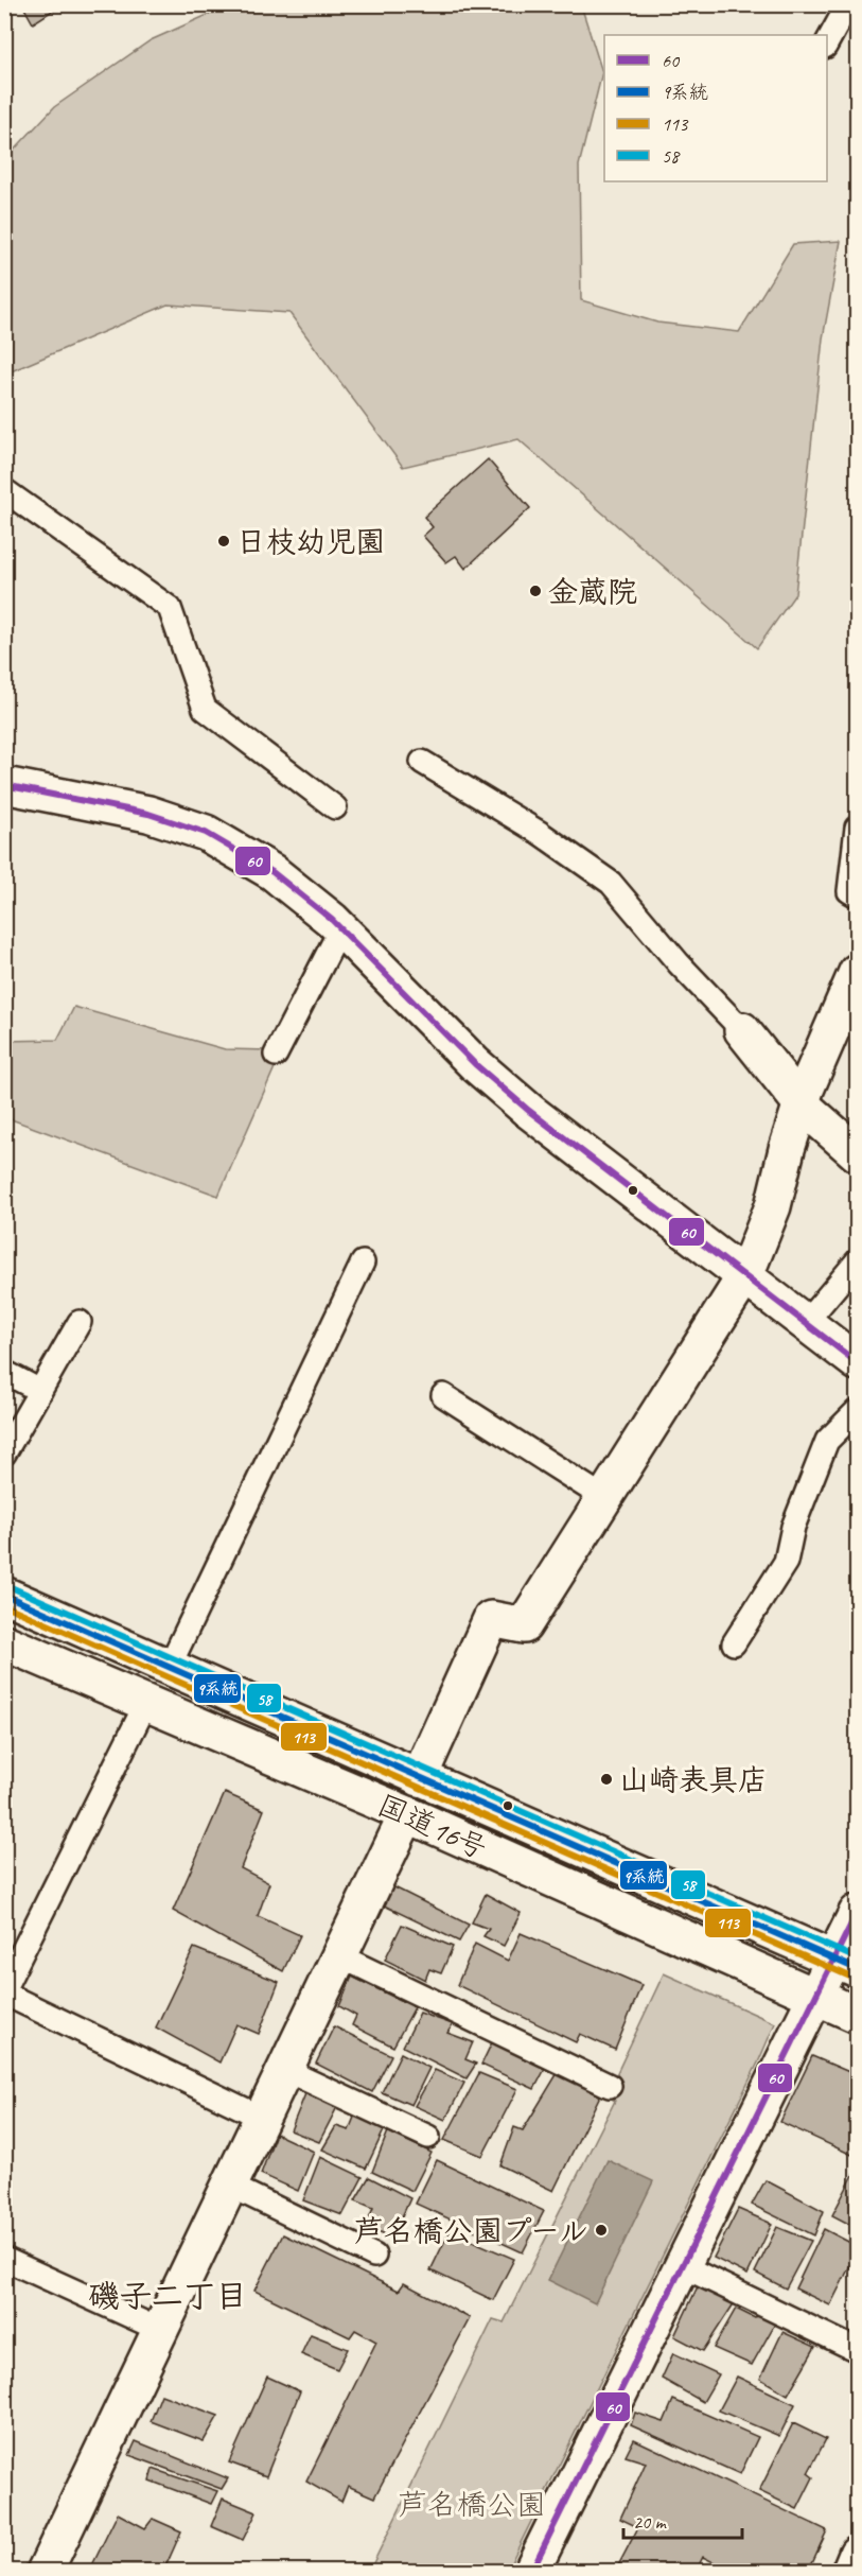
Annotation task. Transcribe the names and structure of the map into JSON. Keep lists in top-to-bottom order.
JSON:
{
  "streets": {
    "main road": ["国道16号"]
  },
  "districts": ["磯子二丁目"],
  "parks": ["芦名橋公園"],
  "places": [
    "日枝幼児園",
    "金蔵院",
    "山崎表具店",
    "芦名橋公園プール"
  ],
  "lines": [
    "transit line 60",
    "transit line 58",
    "transit line 9系統",
    "transit line 113"
  ],
  "legend": [
    "60",
    "9系統",
    "113",
    "58"
  ],
  "scale_bar": "20 m"
}
